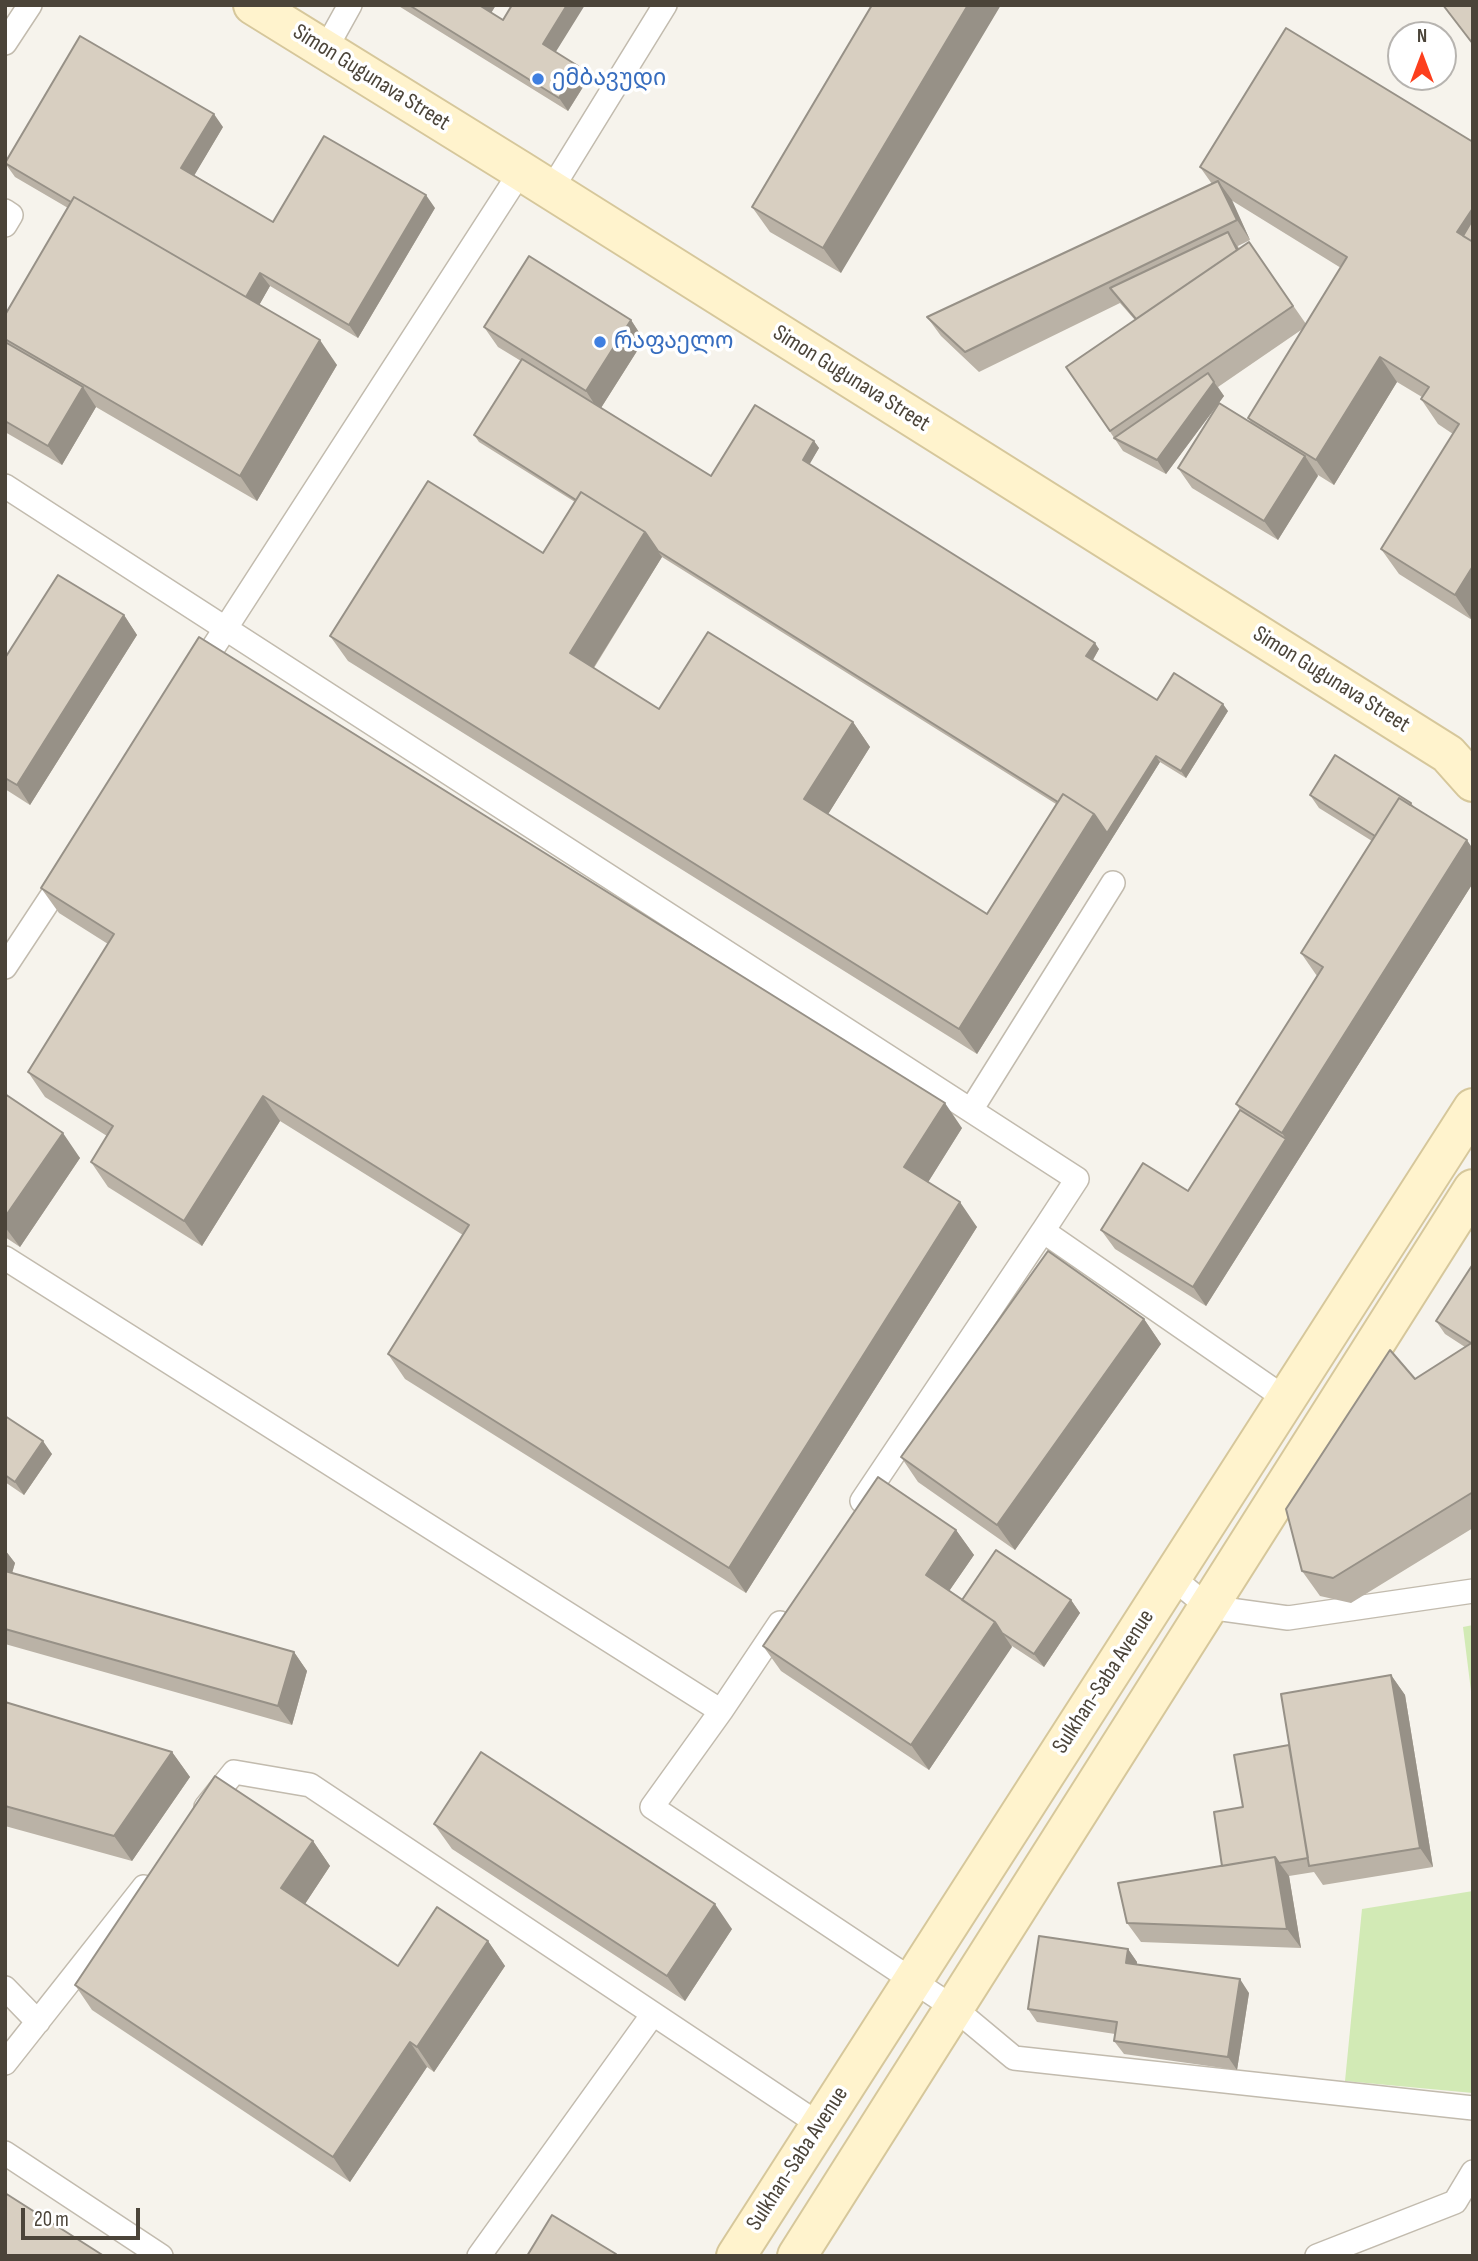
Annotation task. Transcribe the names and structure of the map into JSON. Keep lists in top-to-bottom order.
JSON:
{
  "streets": {
    "main road": ["Simon Gugunava Street", "Sulkhan-Saba Avenue"]
  },
  "places": ["ემბავუდი", "რაფაელო"],
  "scale_bar": "20 m",
  "north": "top"
}
